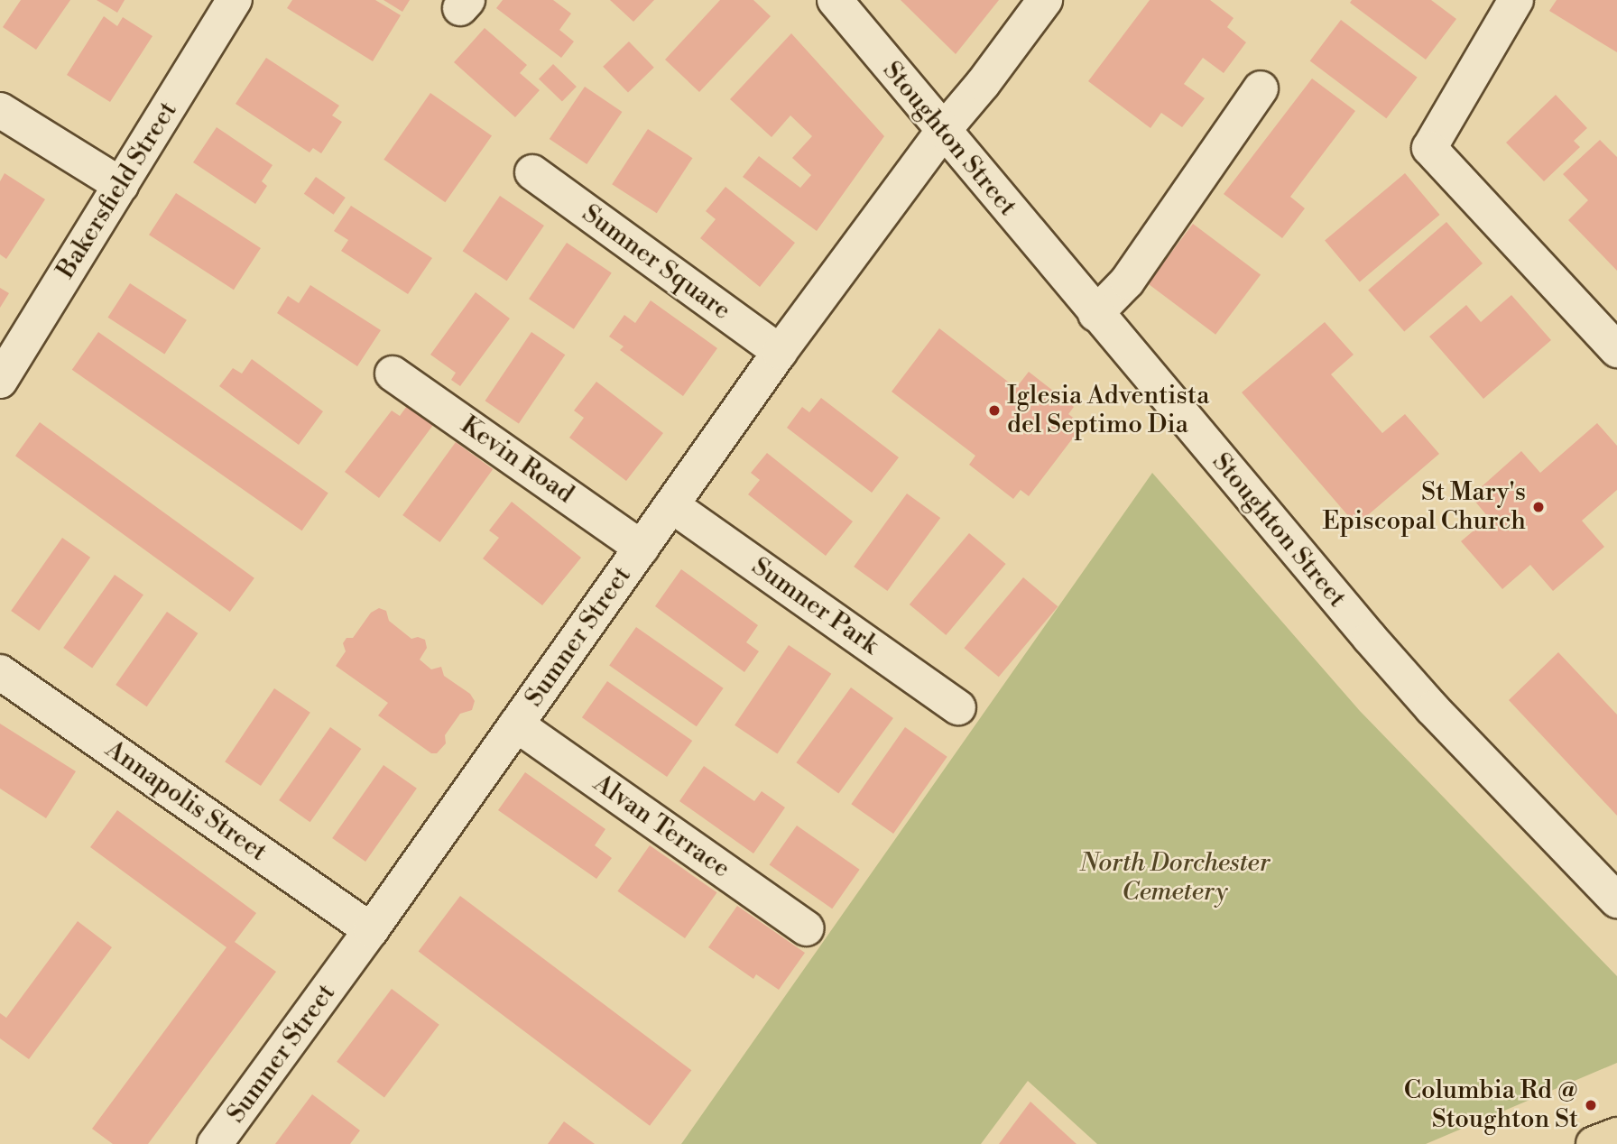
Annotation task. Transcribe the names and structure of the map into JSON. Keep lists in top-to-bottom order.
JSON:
{
  "streets": {
    "street": [
      "Stoughton Street",
      "Bakersfield Street",
      "Sumner Square",
      "Kevin Road",
      "Sumner Park",
      "Sumner Street",
      "Annapolis Street",
      "Alvan Terrace"
    ]
  },
  "crossings": [
    ["Stoughton Street", "Sumner Street"],
    ["Sumner Square", "Sumner Street"],
    ["Kevin Road", "Sumner Street"],
    ["Sumner Park", "Sumner Street"],
    ["Sumner Street", "Annapolis Street"],
    ["Sumner Street", "Alvan Terrace"]
  ],
  "parks": ["North Dorchester Cemetery"],
  "places": ["Iglesia Adventista del Septimo Dia", "St Mary's Episcopal Church", "Columbia Rd @ Stoughton St"]
}
